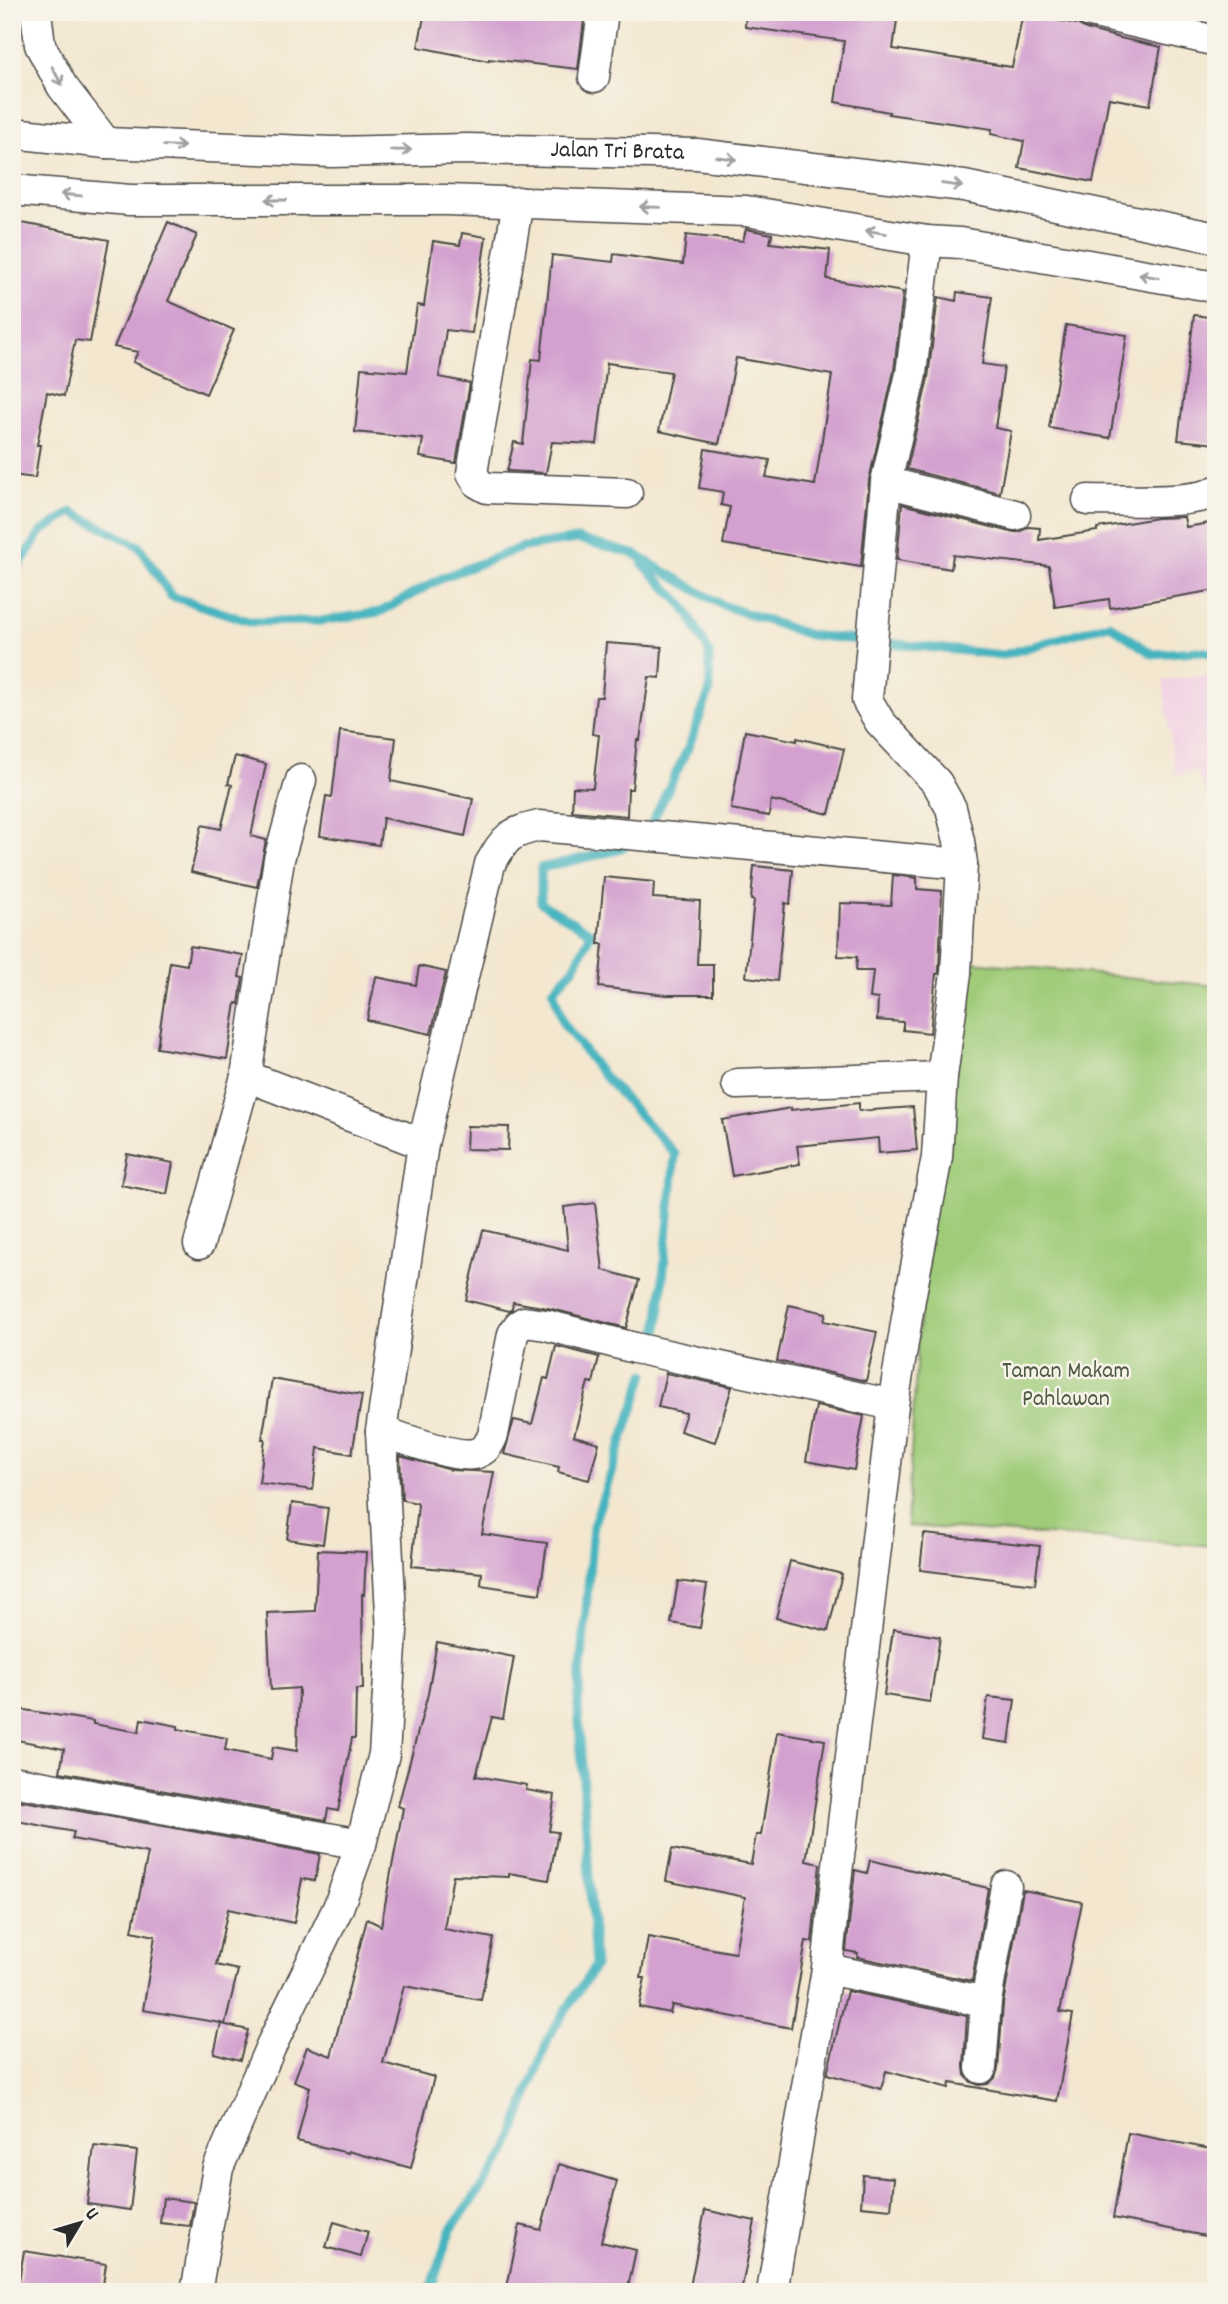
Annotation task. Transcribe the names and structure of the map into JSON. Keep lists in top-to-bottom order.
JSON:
{
  "streets": {
    "street": ["Jalan Tri Brata"]
  },
  "parks": ["Taman Makam Pahlawan"],
  "north": "top right"
}
